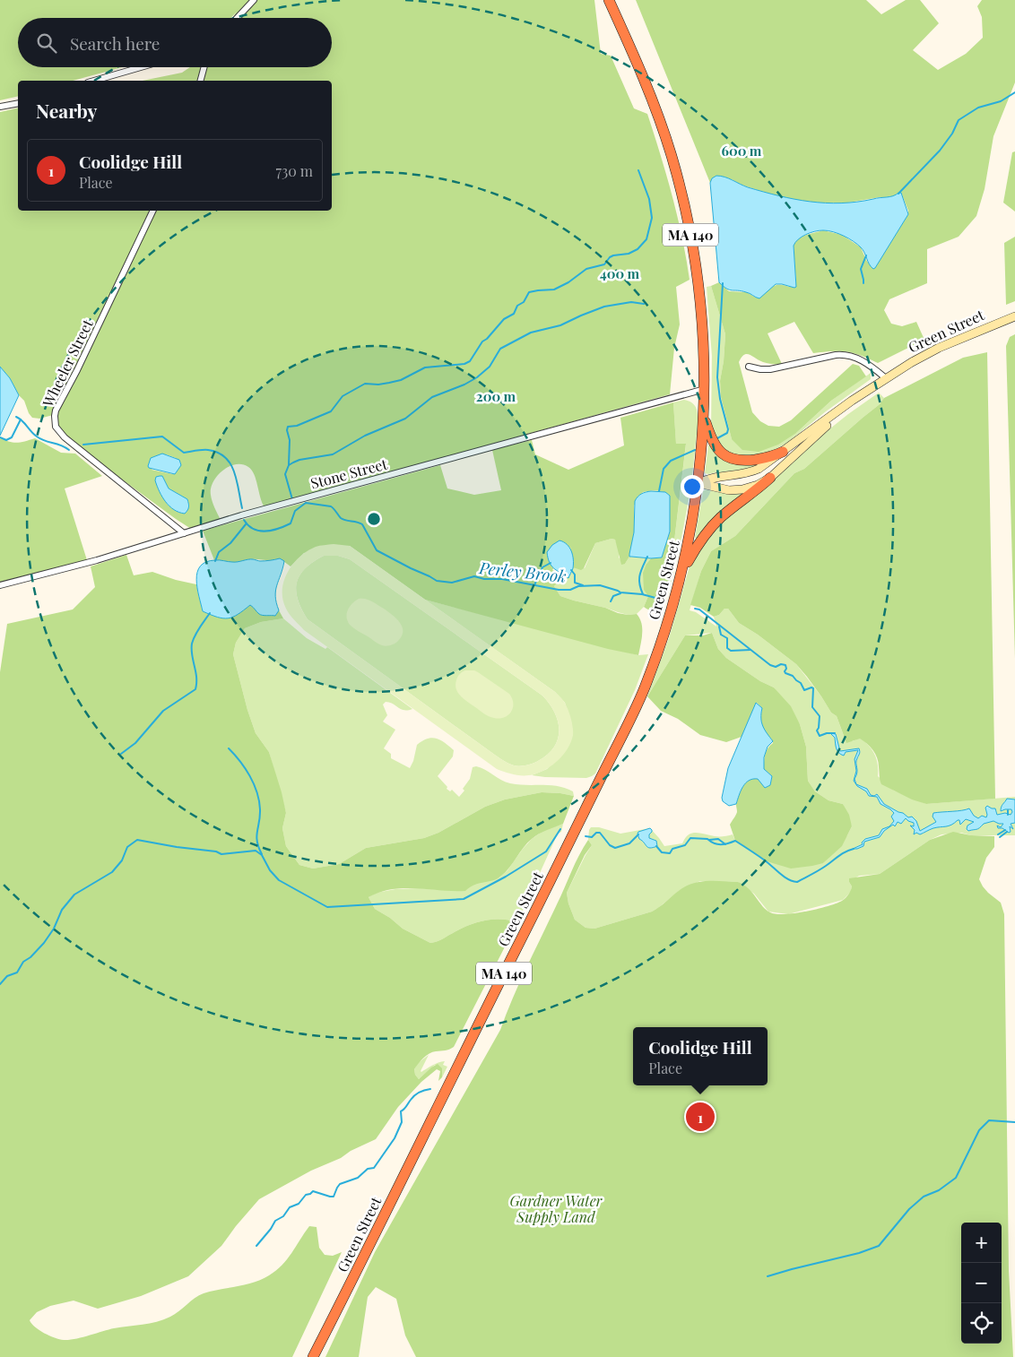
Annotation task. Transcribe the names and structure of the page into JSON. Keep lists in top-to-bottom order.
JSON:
{
  "streets": {
    "highway": ["MA 140", "Green Street"],
    "street": ["Wheeler Street", "Stone Street"]
  },
  "crossings": [
    ["MA 140", "Green Street"],
    ["MA 140", "Stone Street"],
    ["Wheeler Street", "Stone Street"]
  ],
  "water": ["Perley Brook"],
  "parks": ["Gardner Water Supply Land"],
  "page": {
    "search": "Search here",
    "heading": "Nearby",
    "list": [
      {
        "mark": "1",
        "name": "Coolidge Hill",
        "note": "Place",
        "value": "730 m"
      }
    ],
    "popup": ["Coolidge Hill", "Place"],
    "pins": "1",
    "map_buttons": ["+", "−"]
  },
  "rings": ["600 m", "400 m", "200 m"]
}
